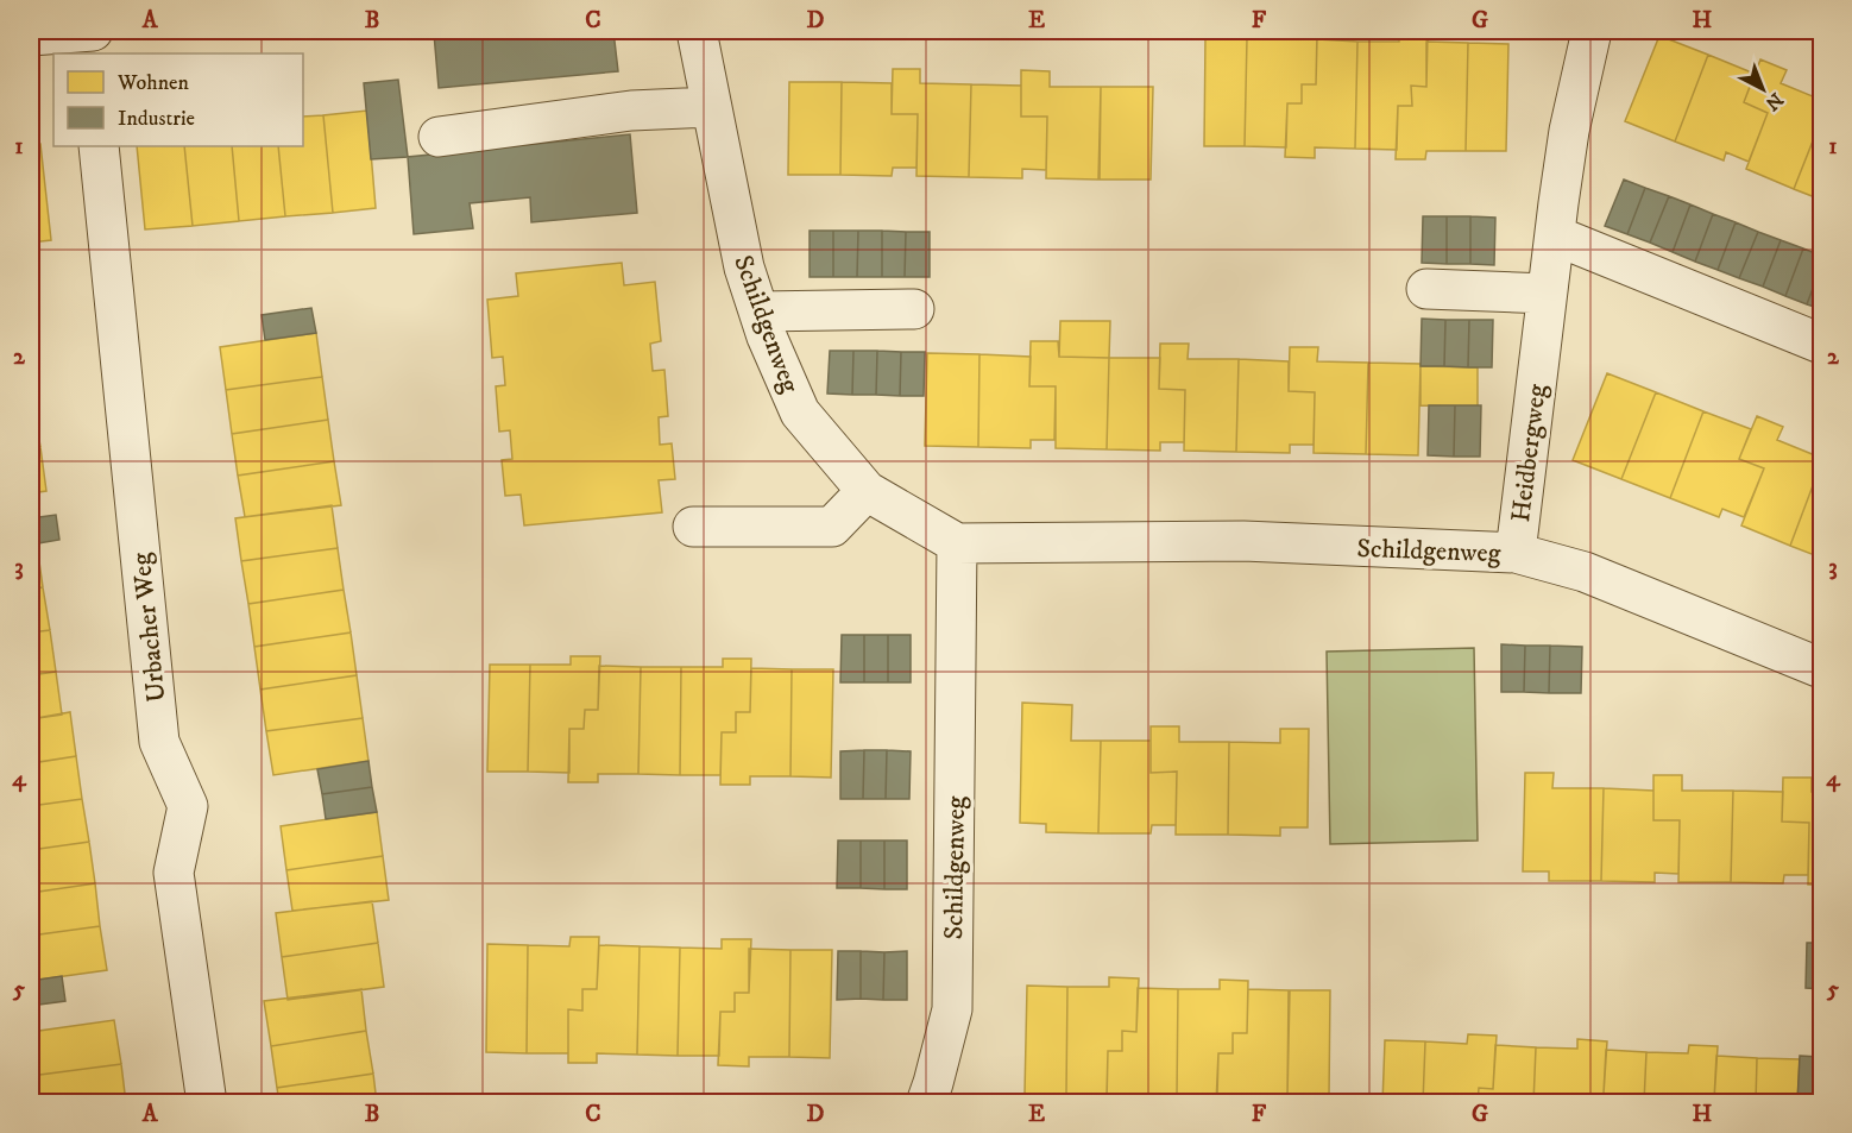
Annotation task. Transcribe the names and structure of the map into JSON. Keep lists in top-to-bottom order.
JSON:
{
  "streets": {
    "street": ["Schildgenweg", "Heidbergweg", "Urbacher Weg"]
  },
  "crossings": [
    ["Schildgenweg", "Heidbergweg"]
  ],
  "legend": ["Wohnen", "Industrie"],
  "north": "bottom right",
  "grid": {
    "columns": [
      "A",
      "B",
      "C",
      "D",
      "E",
      "F",
      "G",
      "H"
    ],
    "rows": [
      "1",
      "2",
      "3",
      "4",
      "5"
    ]
  }
}
